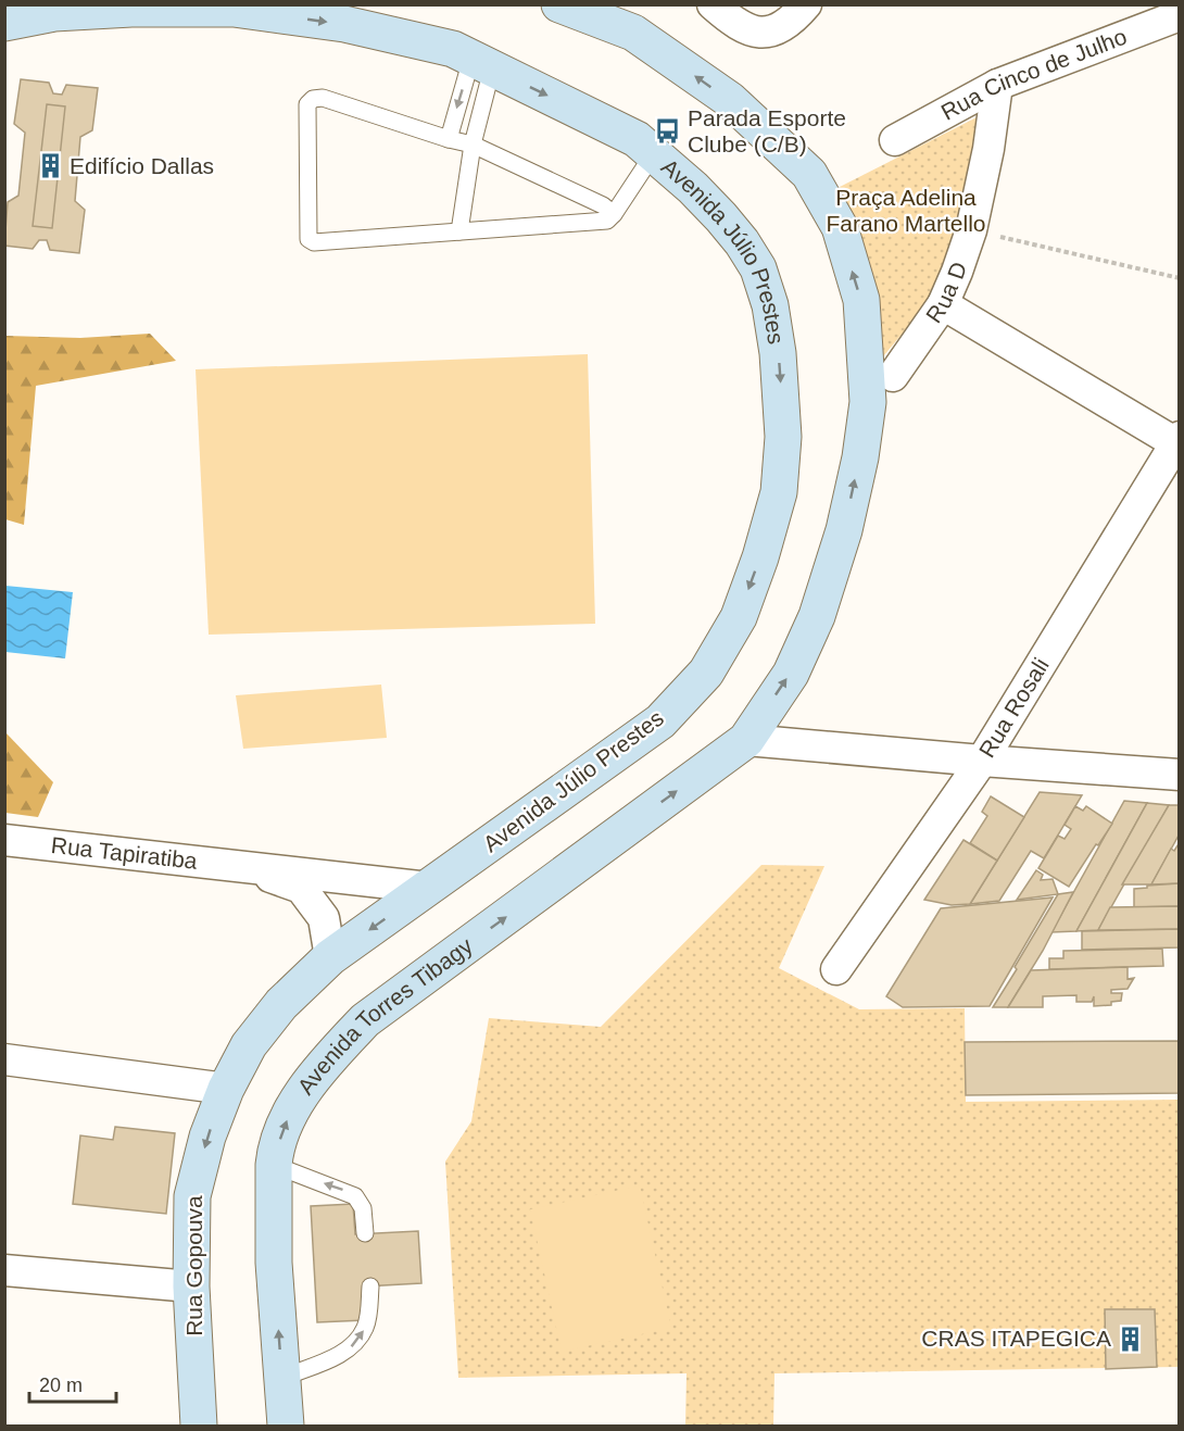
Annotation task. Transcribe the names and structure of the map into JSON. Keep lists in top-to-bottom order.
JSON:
{
  "streets": {
    "main road": ["Avenida Júlio Prestes", "Avenida Torres Tibagy", "Rua Gopouva"],
    "street": [
      "Rua Cinco de Julho",
      "Rua D",
      "Rua Rosali",
      "Rua Tapiratiba"
    ]
  },
  "crossings": [
    ["Rua Cinco de Julho", "Rua D"],
    ["Avenida Júlio Prestes", "Rua Tapiratiba"],
    ["Avenida Júlio Prestes", "Rua Gopouva"],
    ["Rua Tapiratiba", "Rua Gopouva"]
  ],
  "one_way": ["Avenida Torres Tibagy", "Rua Gopouva"],
  "parks": ["Praça Adelina Farano Martello"],
  "places": {
    "bus stop": ["Parada Esporte Clube (C/B)"],
    "building": ["Edifício Dallas", "CRAS ITAPEGICA"]
  },
  "scale_bar": "20 m"
}
